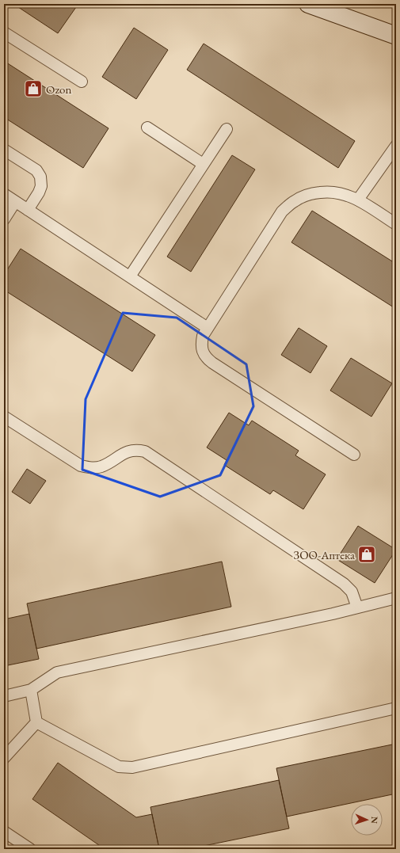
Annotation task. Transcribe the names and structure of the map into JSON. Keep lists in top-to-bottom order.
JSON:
{
  "places": {
    "shop": ["Ozon", "ЗОО-Аптека"]
  },
  "north": "right"
}
